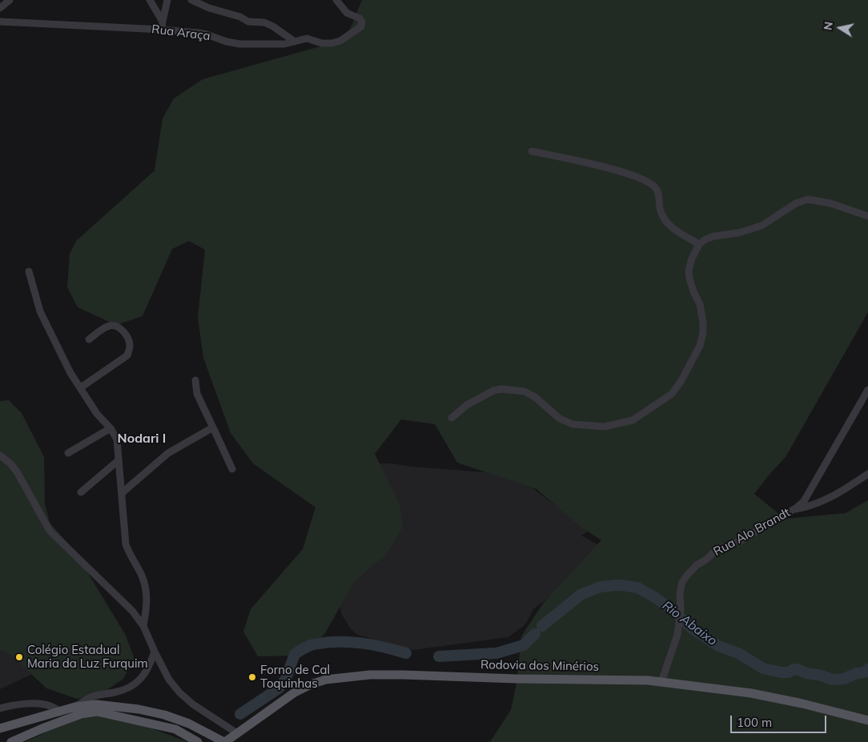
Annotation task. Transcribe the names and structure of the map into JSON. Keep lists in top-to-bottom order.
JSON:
{
  "streets": {
    "main road": ["Rodovia dos Minérios"],
    "street": ["Rua Araça", "Rua Alo Brandt"]
  },
  "crossings": [
    ["Rua Alo Brandt", "Rodovia dos Minérios"]
  ],
  "districts": ["Nodari I"],
  "water": ["Rio Abaixo"],
  "places": ["Colégio Estadual Maria da Luz Furquim", "Forno de Cal Toquinhas"],
  "scale_bar": "100 m",
  "north": "left"
}
